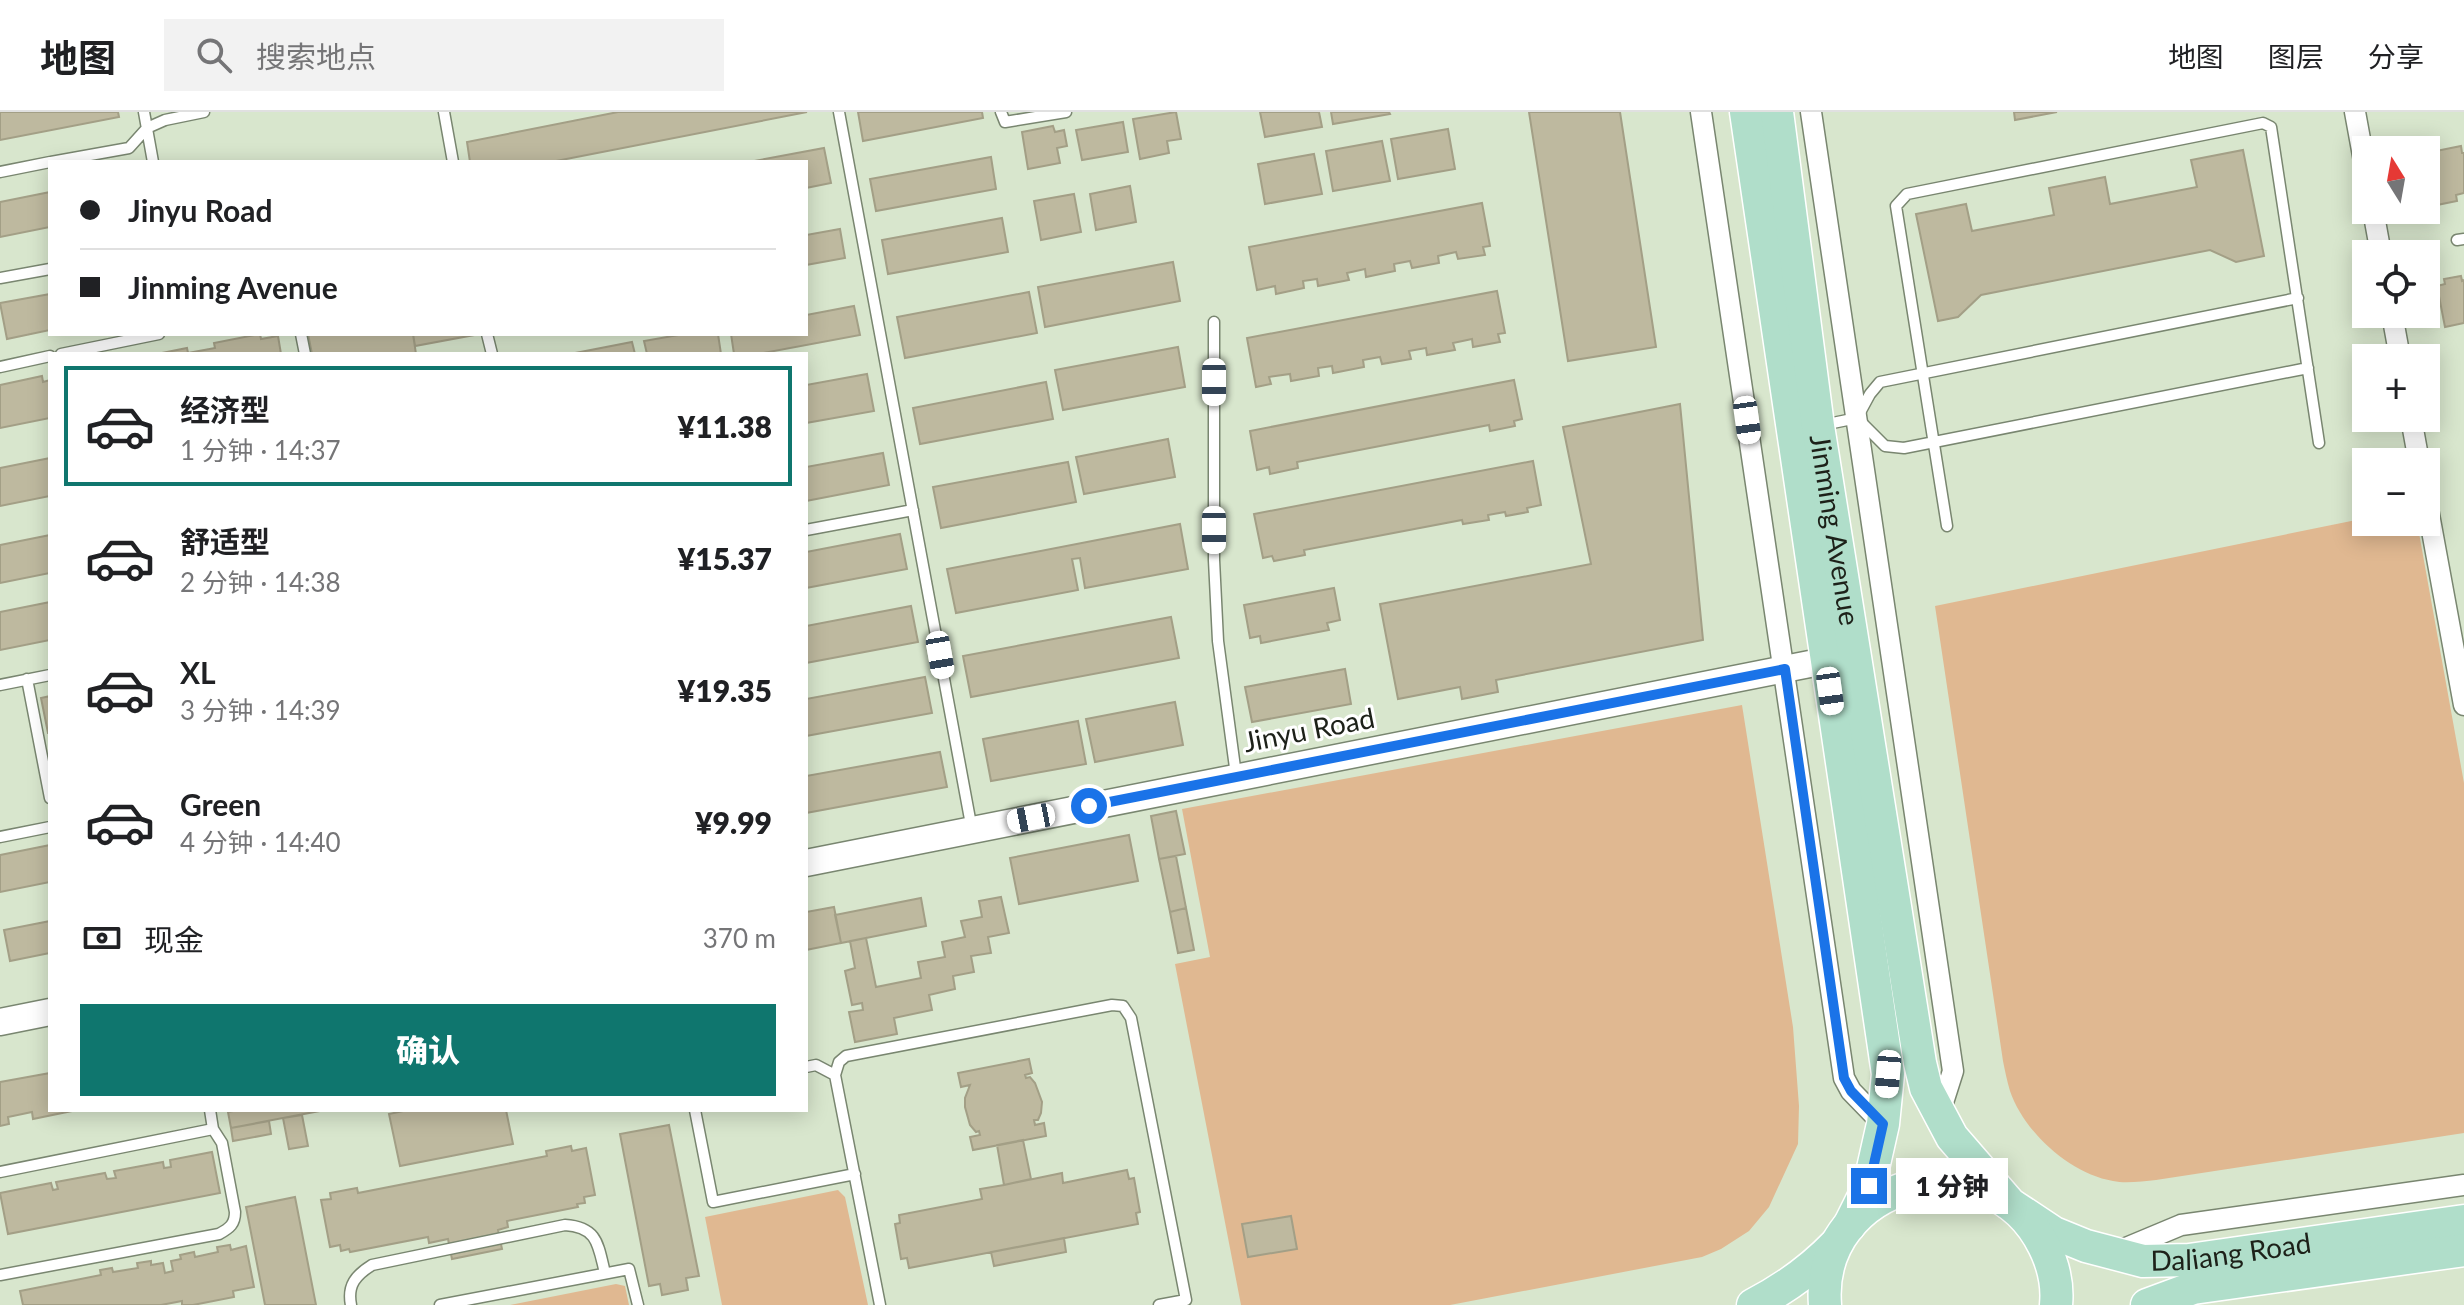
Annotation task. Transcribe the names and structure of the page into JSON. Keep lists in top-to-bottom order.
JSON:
{
  "streets": {
    "main road": ["Jinming Avenue", "Daliang Road"],
    "street": ["Jinyu Road"]
  },
  "crossings": [
    ["Jinming Avenue", "Jinyu Road"],
    ["Jinming Avenue", "Daliang Road"]
  ],
  "north": "top",
  "page": {
    "header": "地图",
    "search": "搜索地点",
    "nav": ["地图", "图层", "分享"],
    "map_buttons": ["+", "−"],
    "banner": ["Jinyu Road", "Jinming Avenue"],
    "list": [
      {
        "name": "经济型",
        "note": "1 分钟 · 14:37",
        "value": "¥11.38"
      },
      {
        "name": "舒适型",
        "note": "2 分钟 · 14:38",
        "value": "¥15.37"
      },
      {
        "name": "XL",
        "note": "3 分钟 · 14:39",
        "value": "¥19.35"
      },
      {
        "name": "Green",
        "note": "4 分钟 · 14:40",
        "value": "¥9.99"
      }
    ],
    "pay": ["现金", "370 m"],
    "buttons": "确认",
    "bubble": "1 分钟"
  }
}
